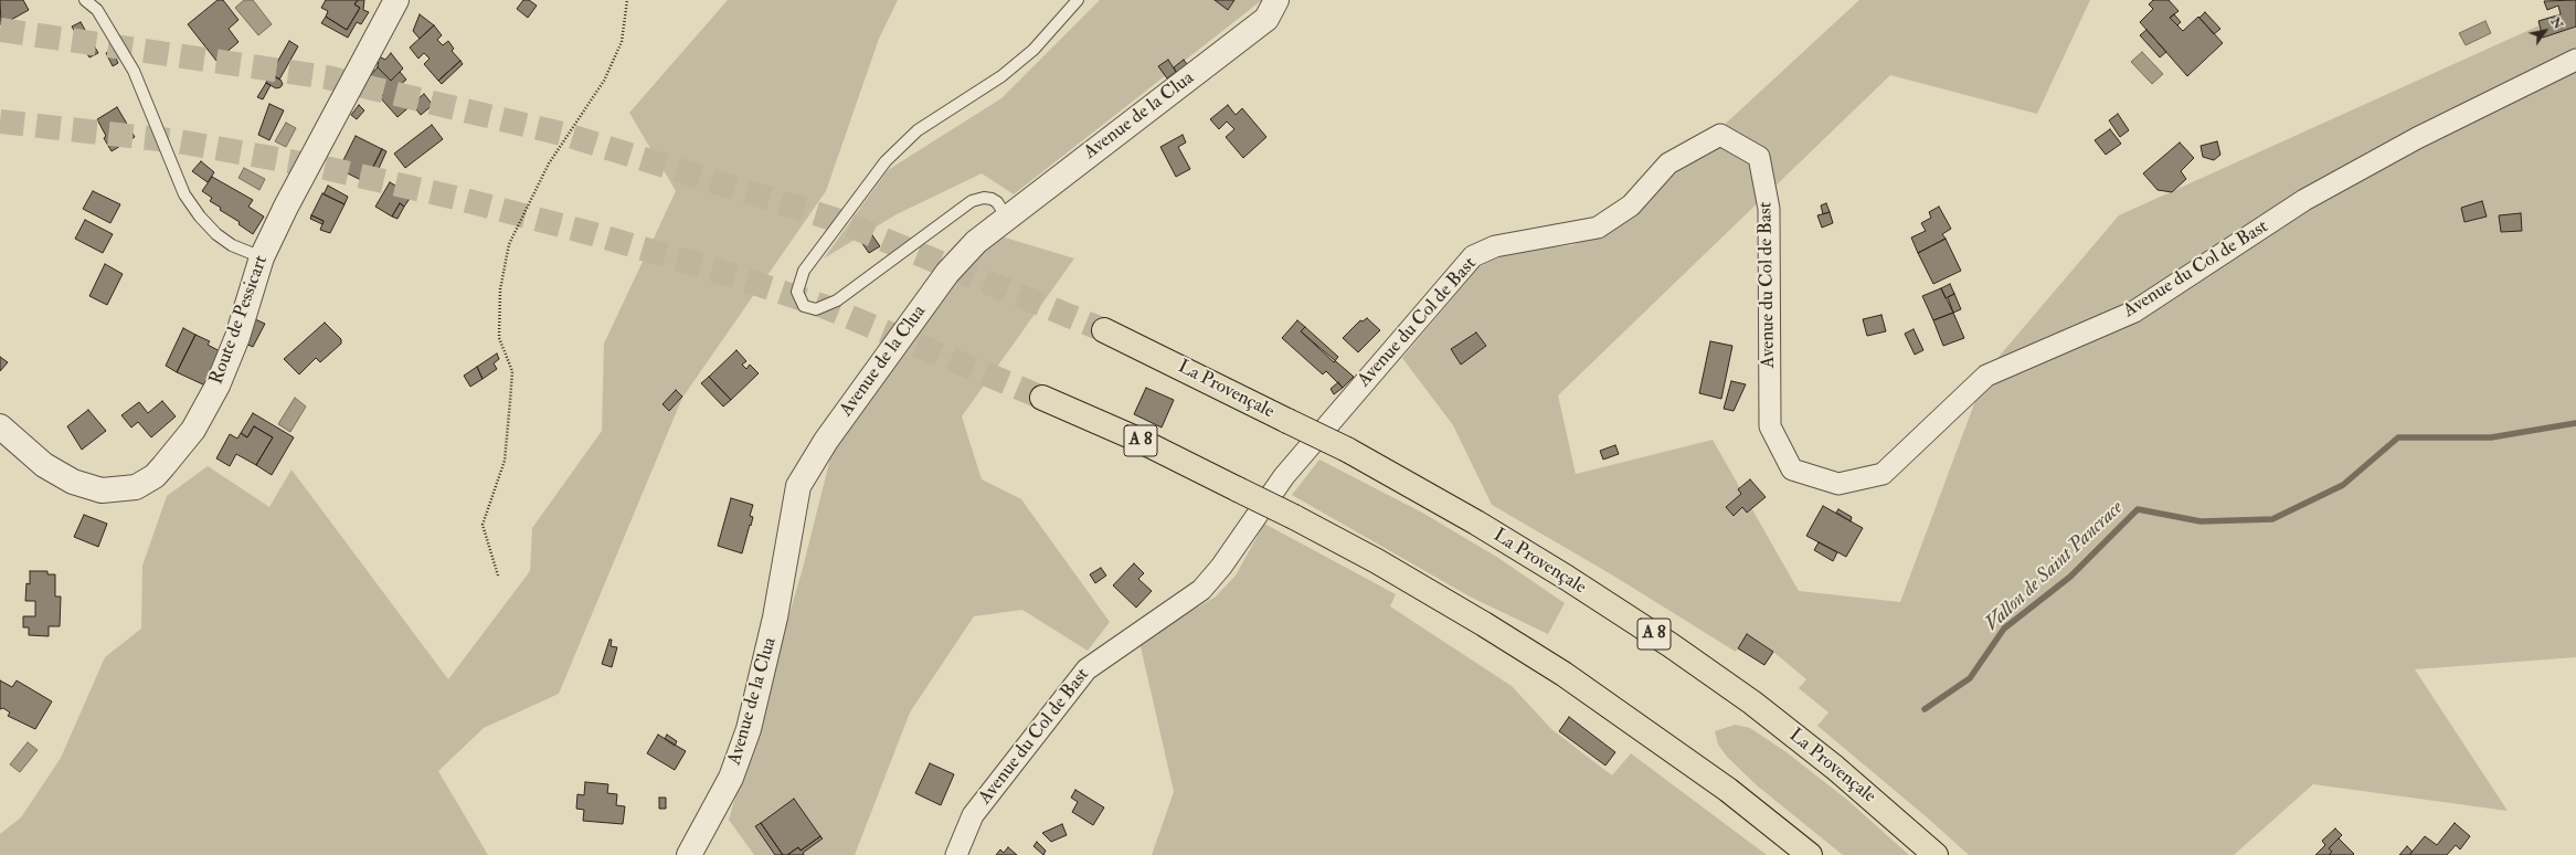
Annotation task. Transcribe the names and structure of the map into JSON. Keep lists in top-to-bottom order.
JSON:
{
  "streets": {
    "highway": ["La Provençale", "A 8"],
    "street": ["Avenue de la Clua", "Avenue du Col de Bast", "Route de Pessicart"]
  },
  "water": ["Vallon de Saint Pancrace"],
  "north": "top right"
}
